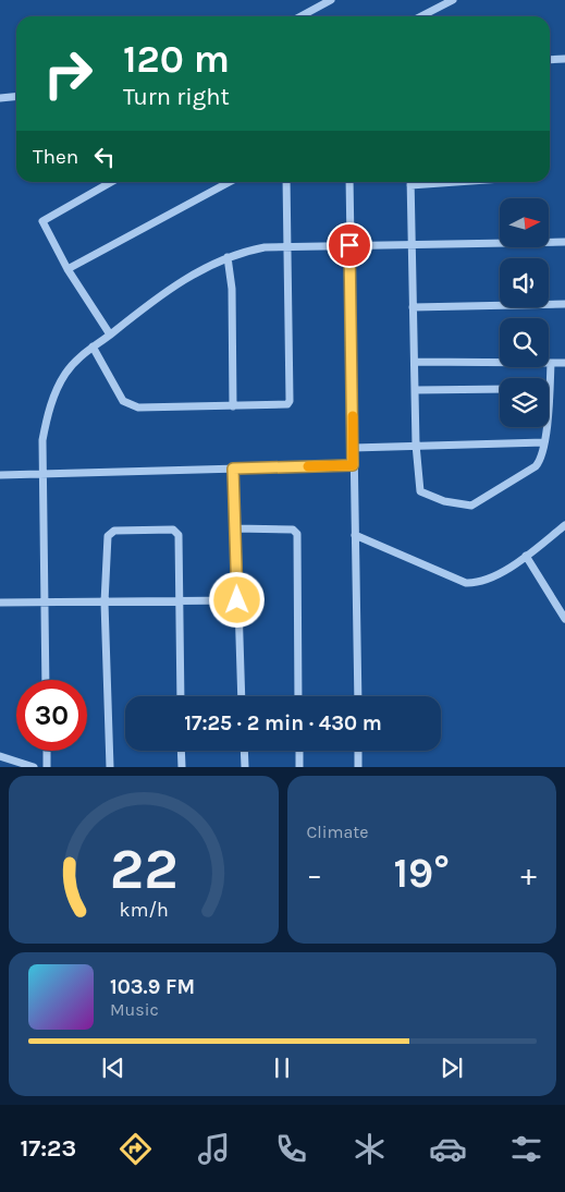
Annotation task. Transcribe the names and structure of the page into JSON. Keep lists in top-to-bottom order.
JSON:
{
  "north": "right",
  "page": {
    "turn": ["120 m", "Turn right"],
    "then": "Then",
    "limit": "30",
    "trip": "17:25 · 2 min · 430 m",
    "tile": "Climate",
    "heat": ["−", "19°", "+"],
    "song": ["103.9 FM", "Music"],
    "tabs": "17:23",
    "gauge": ["22", "km/h"]
  }
}
